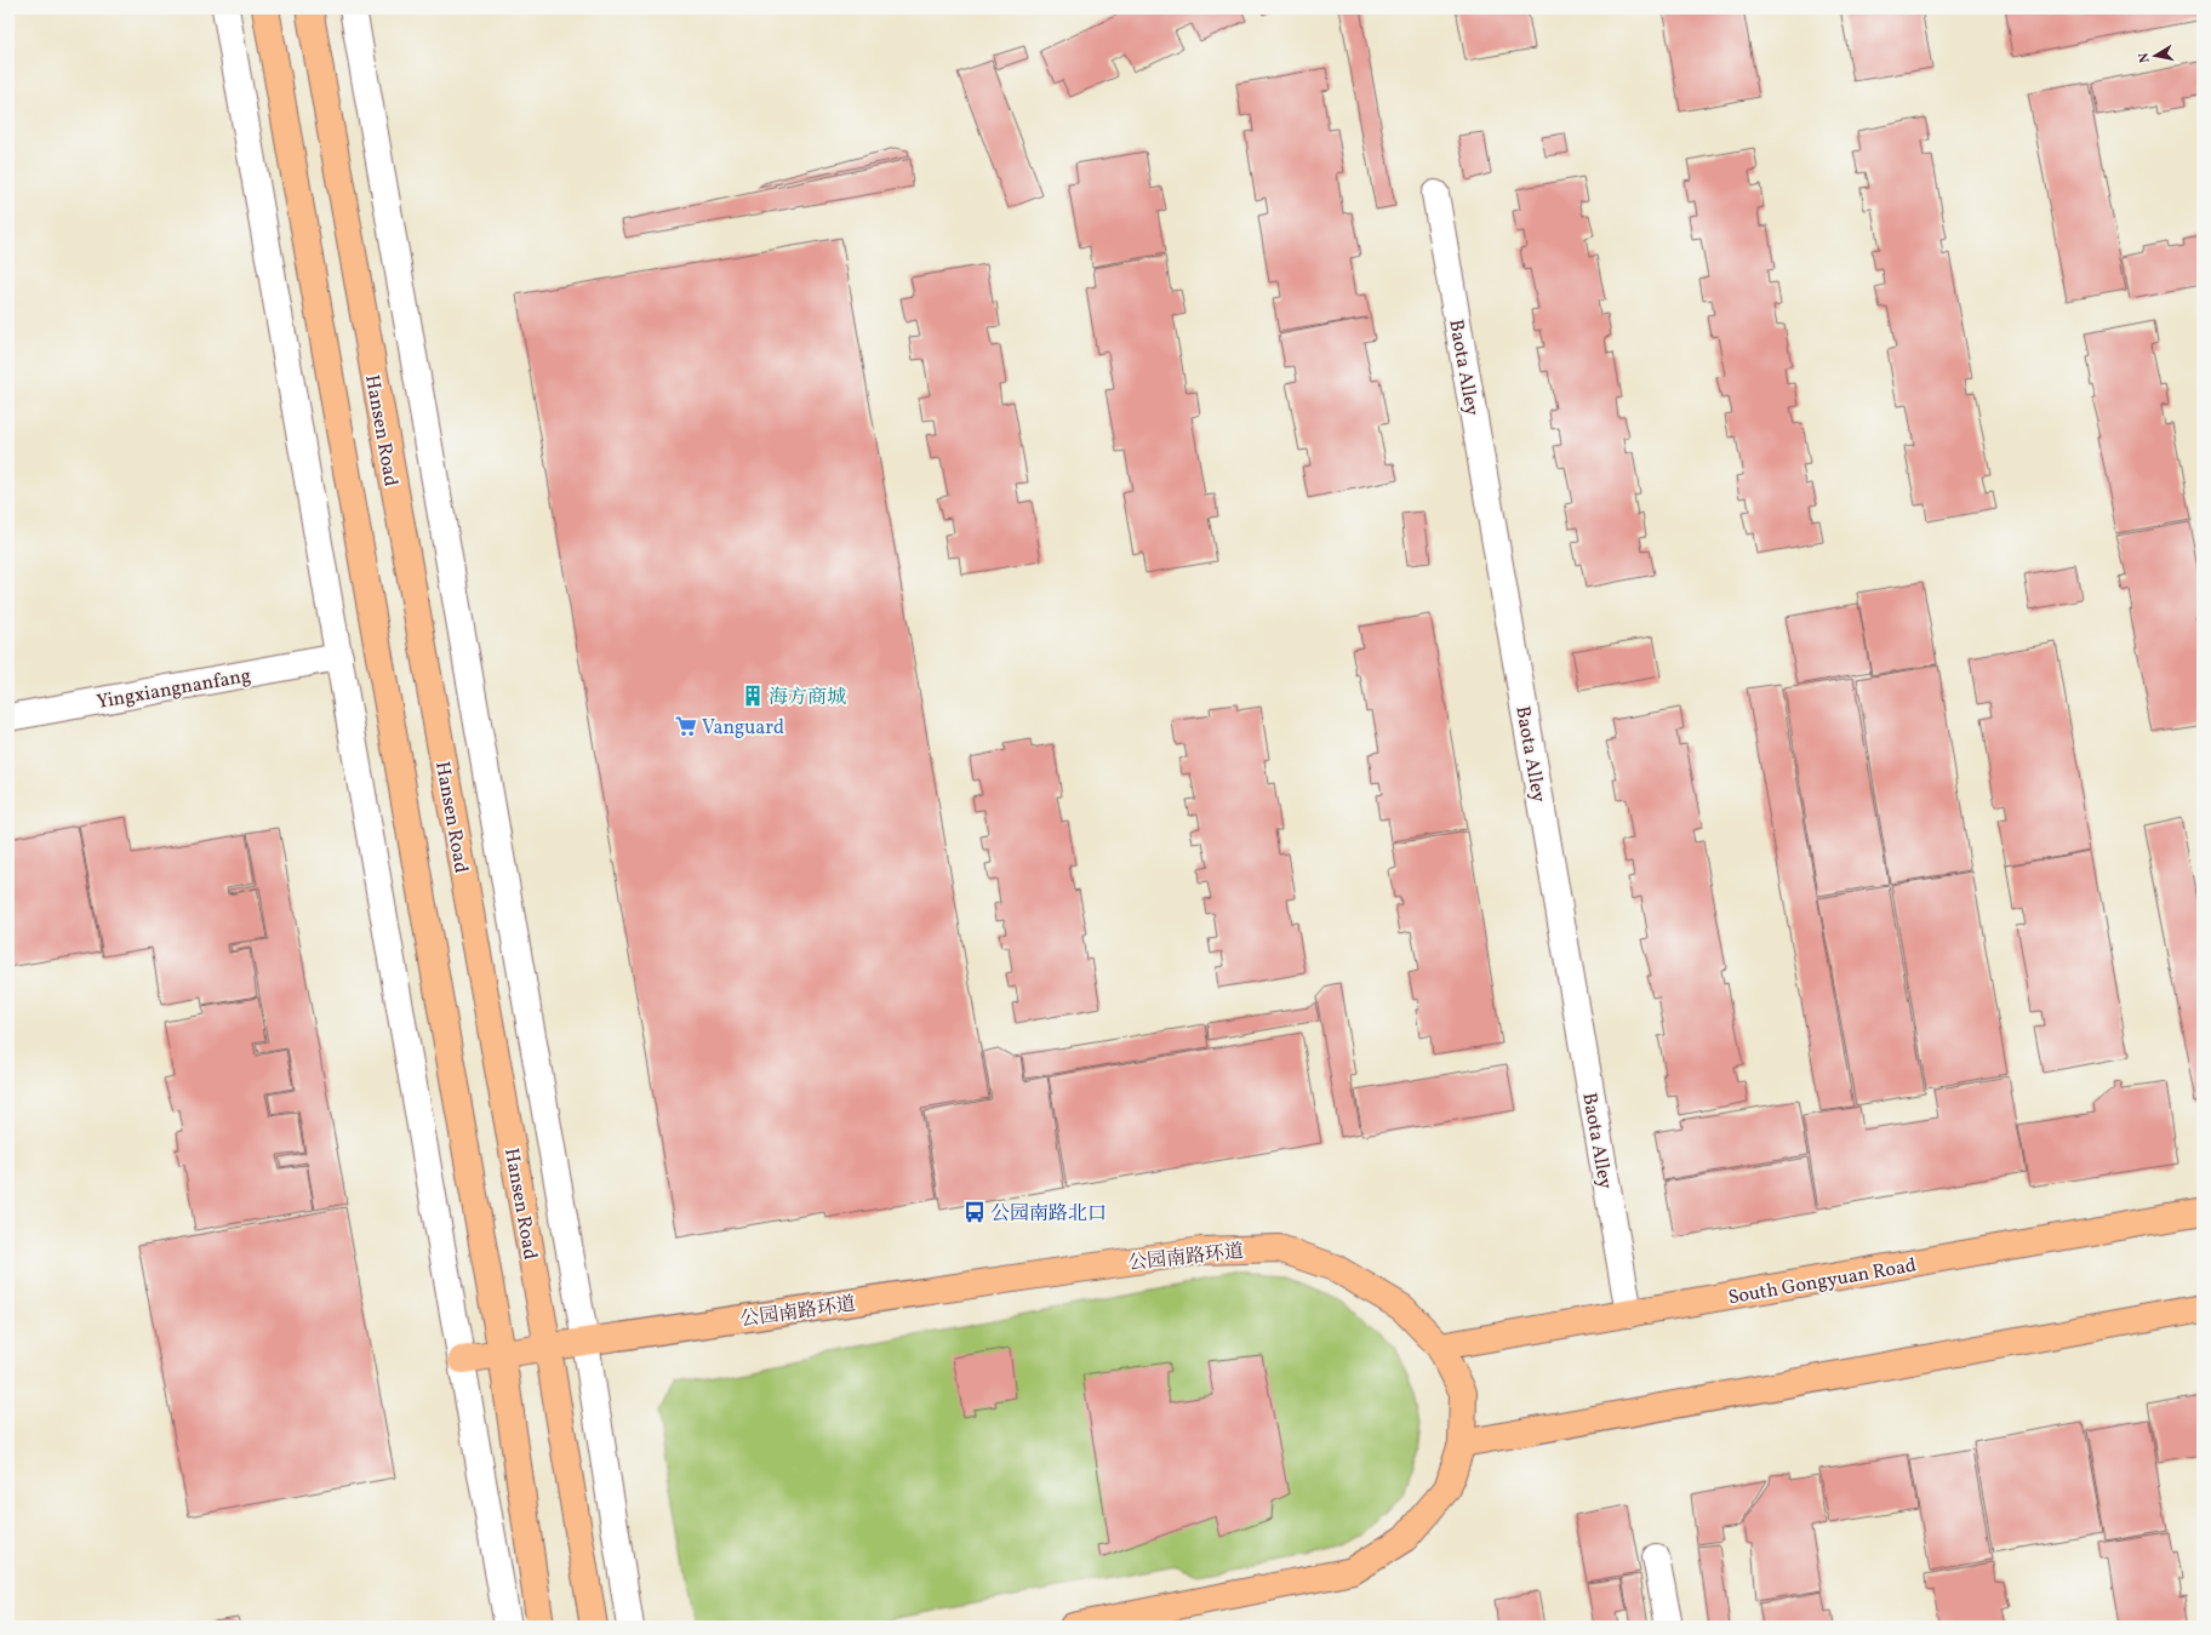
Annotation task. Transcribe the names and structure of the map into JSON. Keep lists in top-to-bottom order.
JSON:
{
  "streets": {
    "main road": ["Hansen Road", "公园南路环道", "South Gongyuan Road"],
    "street": ["Baota Alley", "Yingxiangnanfang"]
  },
  "crossings": [
    ["Baota Alley", "South Gongyuan Road"],
    ["Hansen Road", "公园南路环道"],
    ["公园南路环道", "South Gongyuan Road"]
  ],
  "places": {
    "building": ["海方商城"],
    "supermarket": ["Vanguard"],
    "bus stop": ["公园南路北口"]
  },
  "north": "left"
}
